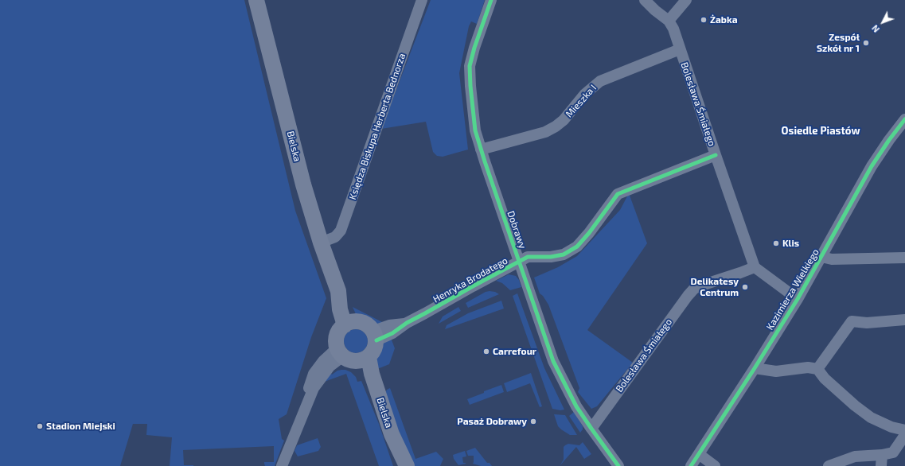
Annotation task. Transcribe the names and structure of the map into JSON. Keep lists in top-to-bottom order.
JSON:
{
  "streets": {
    "main road": ["Bielska"],
    "street": [
      "Mieszka I",
      "Bolesława Śmiałego",
      "Księdza Biskupa Herberta Bednorza",
      "Dobrawy",
      "Henryka Brodatego",
      "Kazimierza Wielkiego"
    ]
  },
  "crossings": [
    ["Mieszka I", "Bolesława Śmiałego"],
    ["Mieszka I", "Dobrawy"],
    ["Bolesława Śmiałego", "Dobrawy"],
    ["Bolesława Śmiałego", "Henryka Brodatego"],
    ["Księdza Biskupa Herberta Bednorza", "Bielska"],
    ["Bielska", "Henryka Brodatego"],
    ["Dobrawy", "Henryka Brodatego"]
  ],
  "districts": ["Osiedle Piastów"],
  "places": [
    "Żabka",
    "Zespół Szkół nr 1",
    "Klis",
    "Delikatesy Centrum",
    "Carrefour",
    "Pasaż Dobrawy",
    "Stadion Miejski"
  ],
  "north": "bottom left"
}
